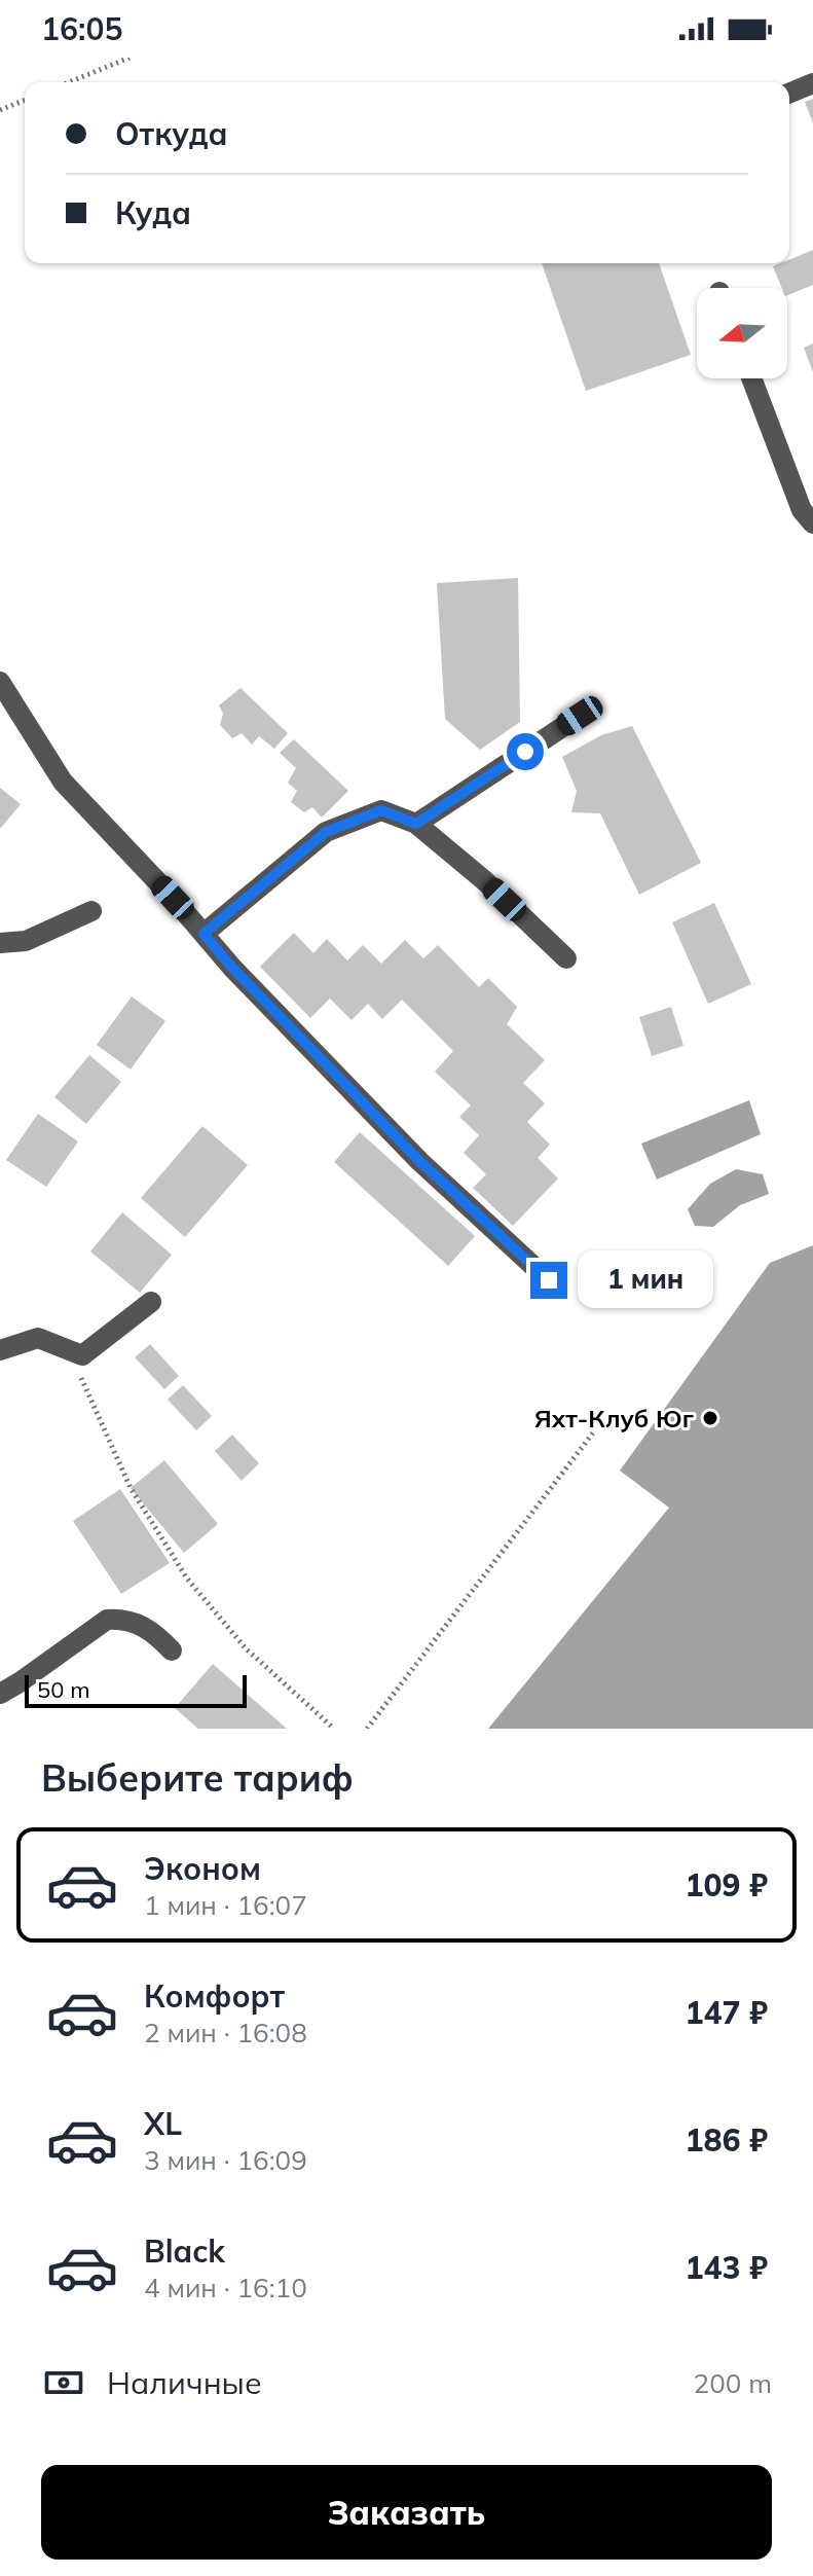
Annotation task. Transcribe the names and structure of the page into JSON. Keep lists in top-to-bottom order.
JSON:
{
  "places": ["Яхт-Клуб Юг"],
  "scale_bar": "50 m",
  "north": "left",
  "page": {
    "status": "16:05",
    "banner": ["Откуда", "Куда"],
    "bubble": "1 мин",
    "scale": "50 m",
    "heading": "Выберите тариф",
    "list": [
      {
        "name": "Эконом",
        "note": "1 мин · 16:07",
        "value": "109 ₽"
      },
      {
        "name": "Комфорт",
        "note": "2 мин · 16:08",
        "value": "147 ₽"
      },
      {
        "name": "XL",
        "note": "3 мин · 16:09",
        "value": "186 ₽"
      },
      {
        "name": "Black",
        "note": "4 мин · 16:10",
        "value": "143 ₽"
      }
    ],
    "pay": ["Наличные", "200 m"],
    "buttons": "Заказать"
  }
}
